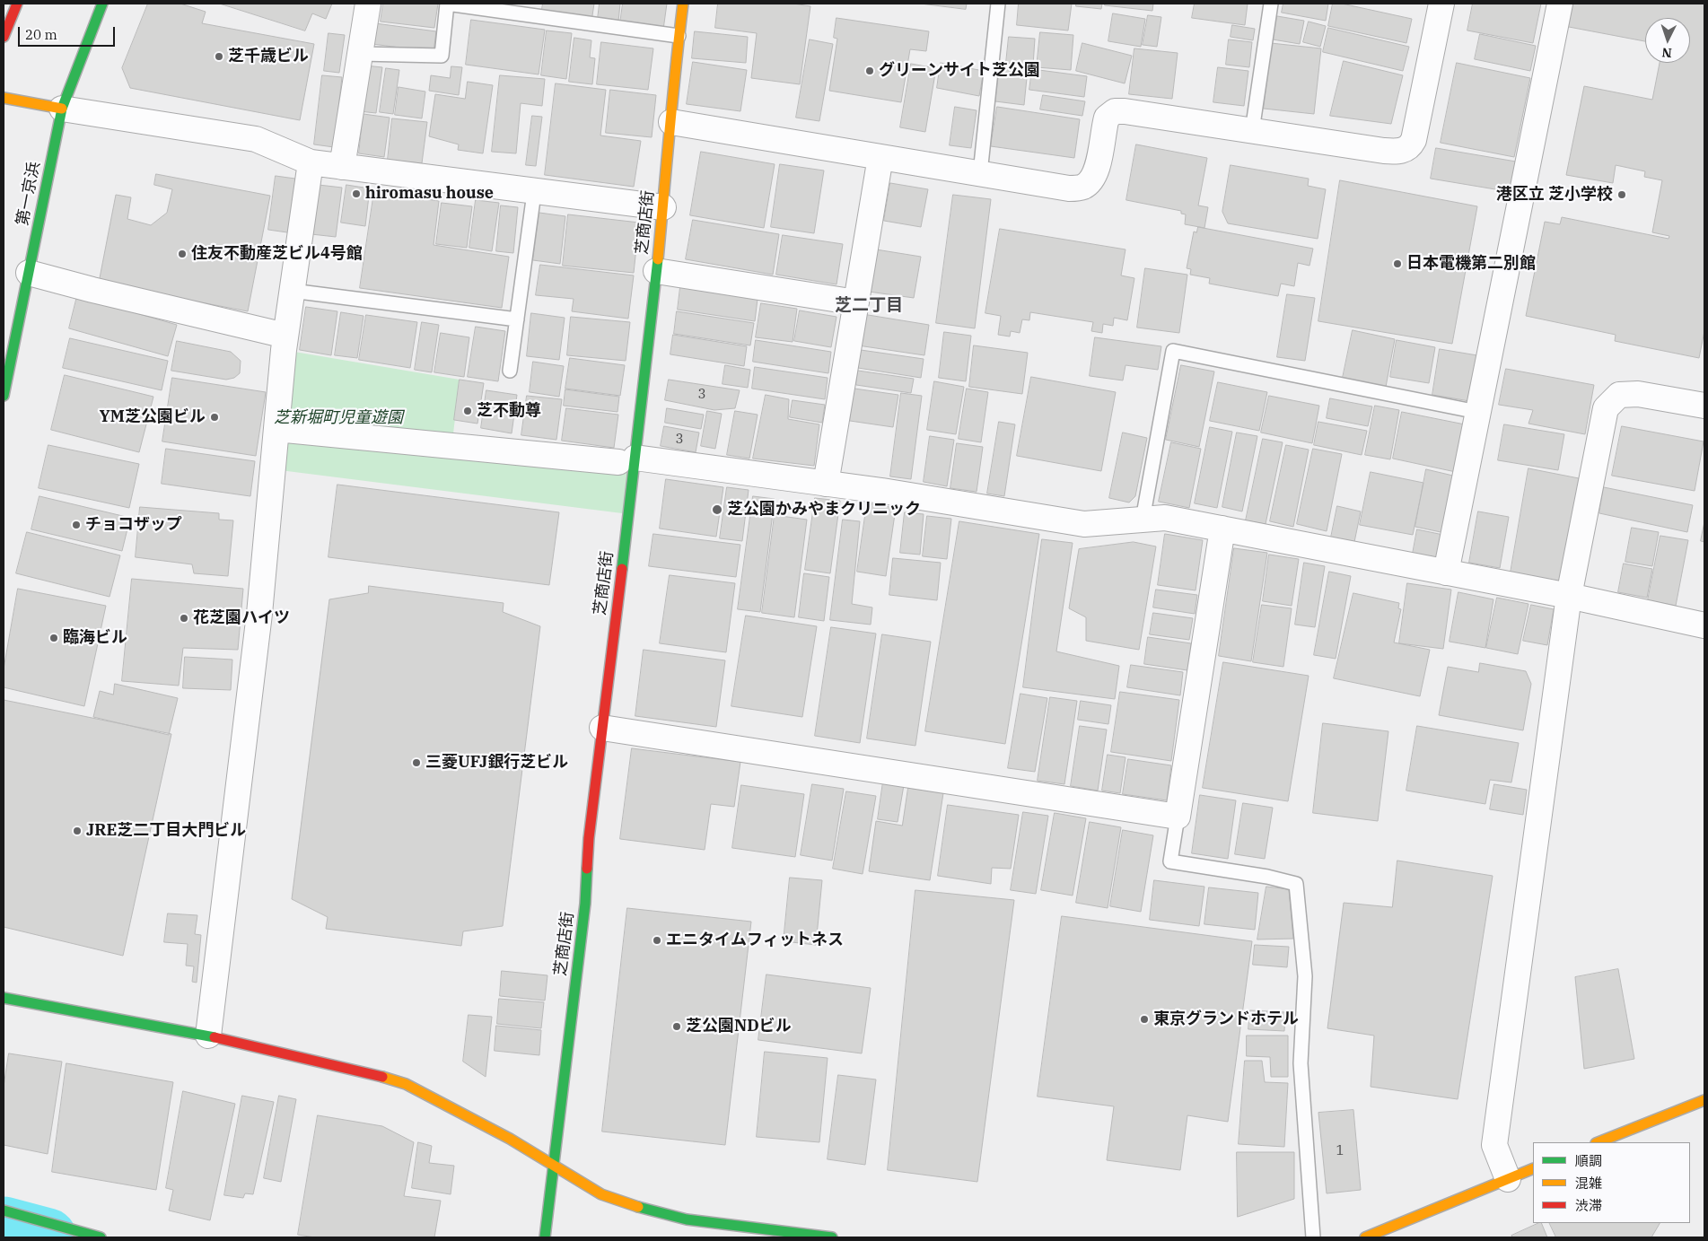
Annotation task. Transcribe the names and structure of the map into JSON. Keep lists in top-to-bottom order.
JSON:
{
  "streets": {
    "main road": ["第一京浜", "芝商店街"]
  },
  "districts": ["芝二丁目"],
  "parks": ["芝新堀町児童遊園"],
  "places": [
    "芝千歳ビル",
    "グリーンサイト芝公園",
    "hiromasu house",
    "港区立 芝小学校",
    "住友不動産芝ビル4号館",
    "日本電機第二別館",
    "芝不動尊",
    "YM芝公園ビル",
    "芝公園かみやまクリニック",
    "チョコザップ",
    "花芝園ハイツ",
    "臨海ビル",
    "三菱UFJ銀行芝ビル",
    "JRE芝二丁目大門ビル",
    "エニタイムフィットネス",
    "東京グランドホテル",
    "芝公園NDビル"
  ],
  "house_numbers": ["3", "3", "1"],
  "legend": ["順調", "混雑", "渋滞"],
  "scale_bar": "20 m",
  "north": "bottom"
}
